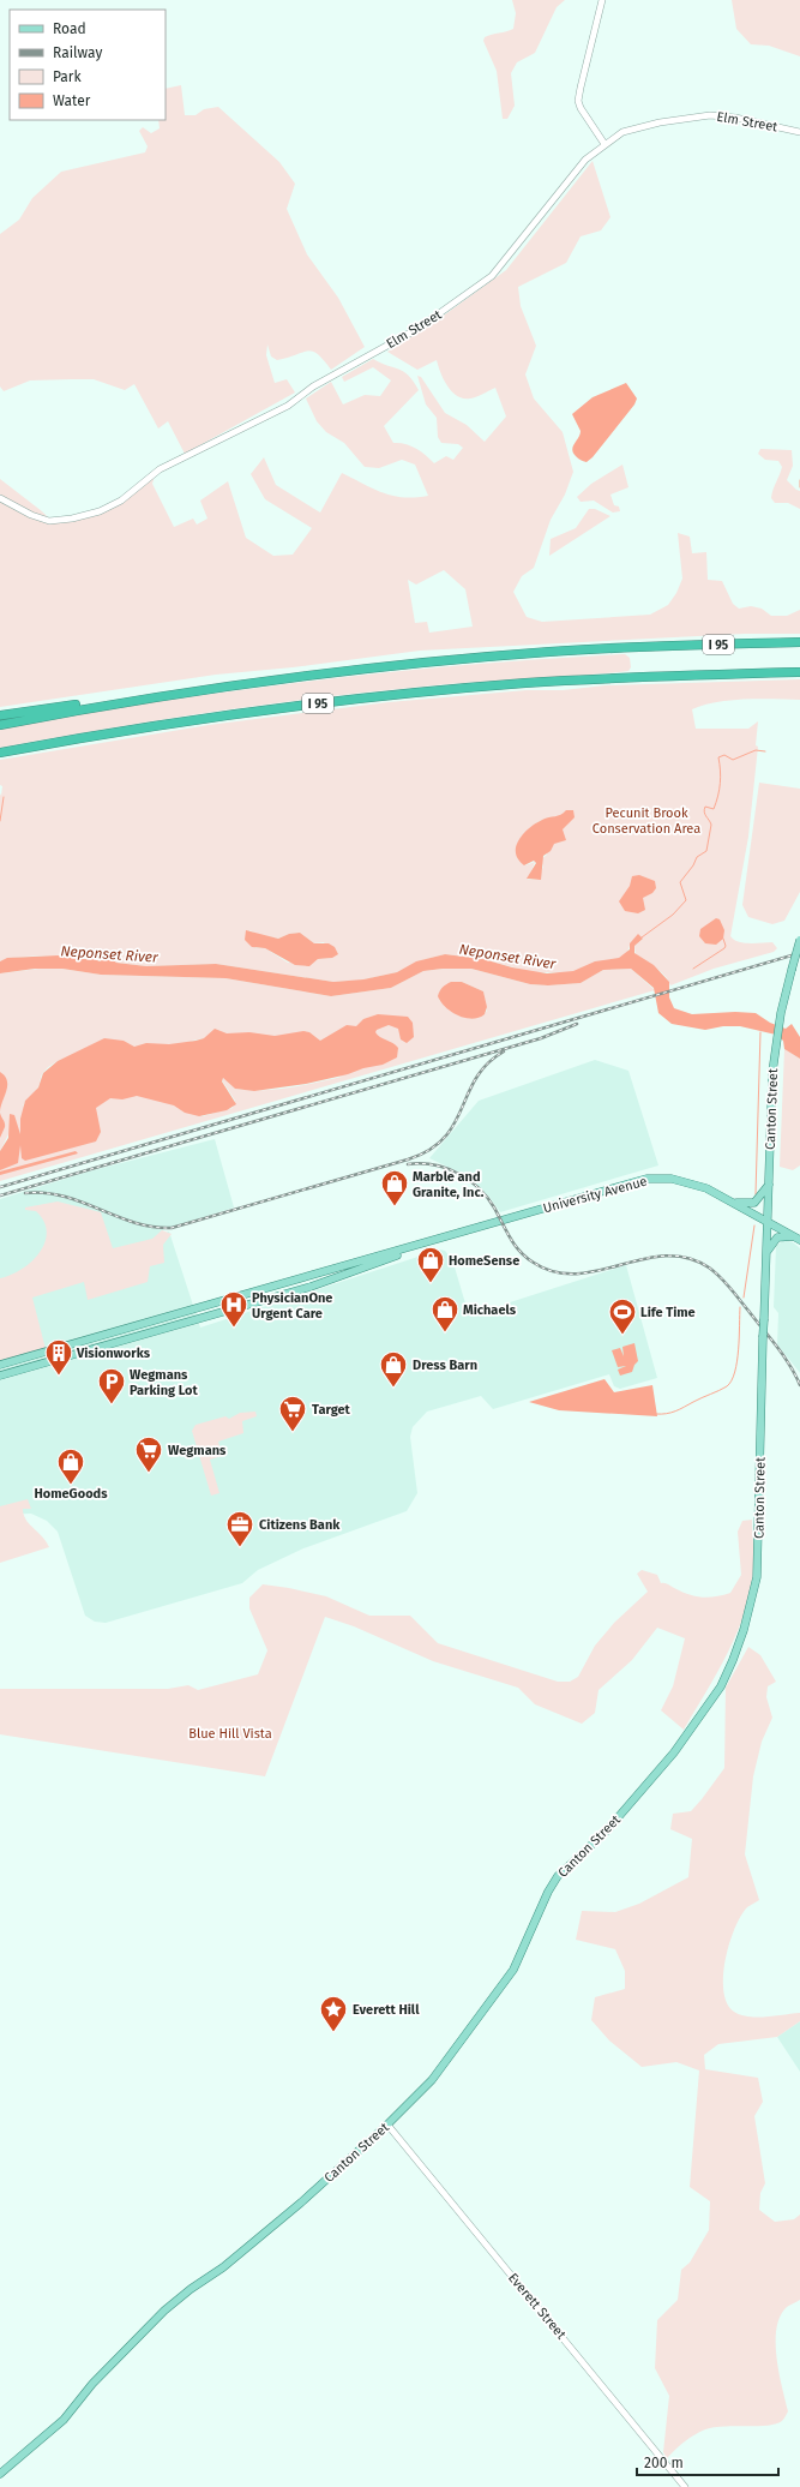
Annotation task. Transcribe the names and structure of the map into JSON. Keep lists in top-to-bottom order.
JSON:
{
  "streets": {
    "highway": ["I 95"],
    "main road": ["Canton Street", "University Avenue"],
    "street": ["Elm Street", "Everett Street"]
  },
  "crossings": [
    ["Canton Street", "University Avenue"],
    ["Canton Street", "Everett Street"]
  ],
  "water": ["Neponset River"],
  "parks": ["Pecunit Brook Conservation Area", "Blue Hill Vista"],
  "places": {
    "shop": [
      "Marble and Granite, Inc.",
      "HomeSense",
      "Michaels",
      "Dress Barn",
      "HomeGoods"
    ],
    "hospital": ["PhysicianOne Urgent Care"],
    "sports": ["Life Time"],
    "building": ["Visionworks"],
    "parking": ["Wegmans Parking Lot"],
    "supermarket": ["Target", "Wegmans"],
    "office": ["Citizens Bank"],
    "place": ["Everett Hill"]
  },
  "legend": [
    "Road",
    "Railway",
    "Park",
    "Water"
  ],
  "scale_bar": "200 m"
}
